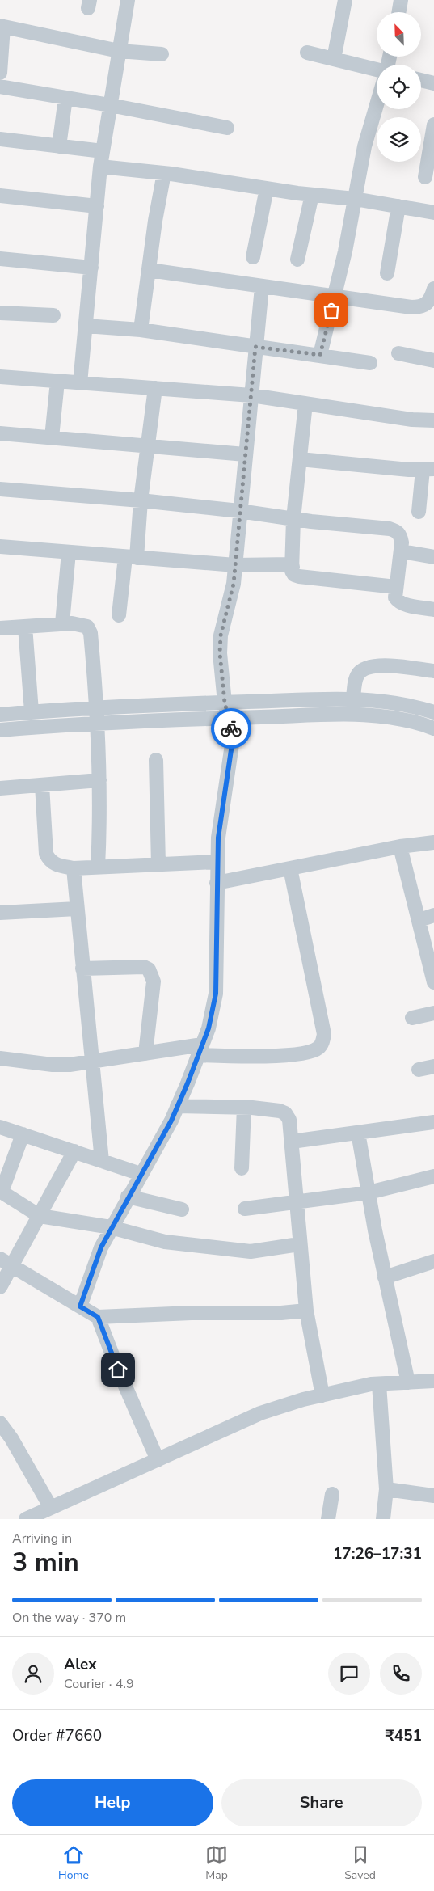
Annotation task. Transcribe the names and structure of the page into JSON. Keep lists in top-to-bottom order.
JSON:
{
  "north": "top left",
  "page": {
    "heading": ["3 min", "Arriving in", "17:26–17:31"],
    "panel": [
      "Alex",
      "Courier · 4.9",
      "Order #7660",
      "₹451"
    ],
    "bar": "On the way · 370 m",
    "buttons": ["Help", "Share"],
    "tabs": ["Home", "Map", "Saved"]
  }
}
